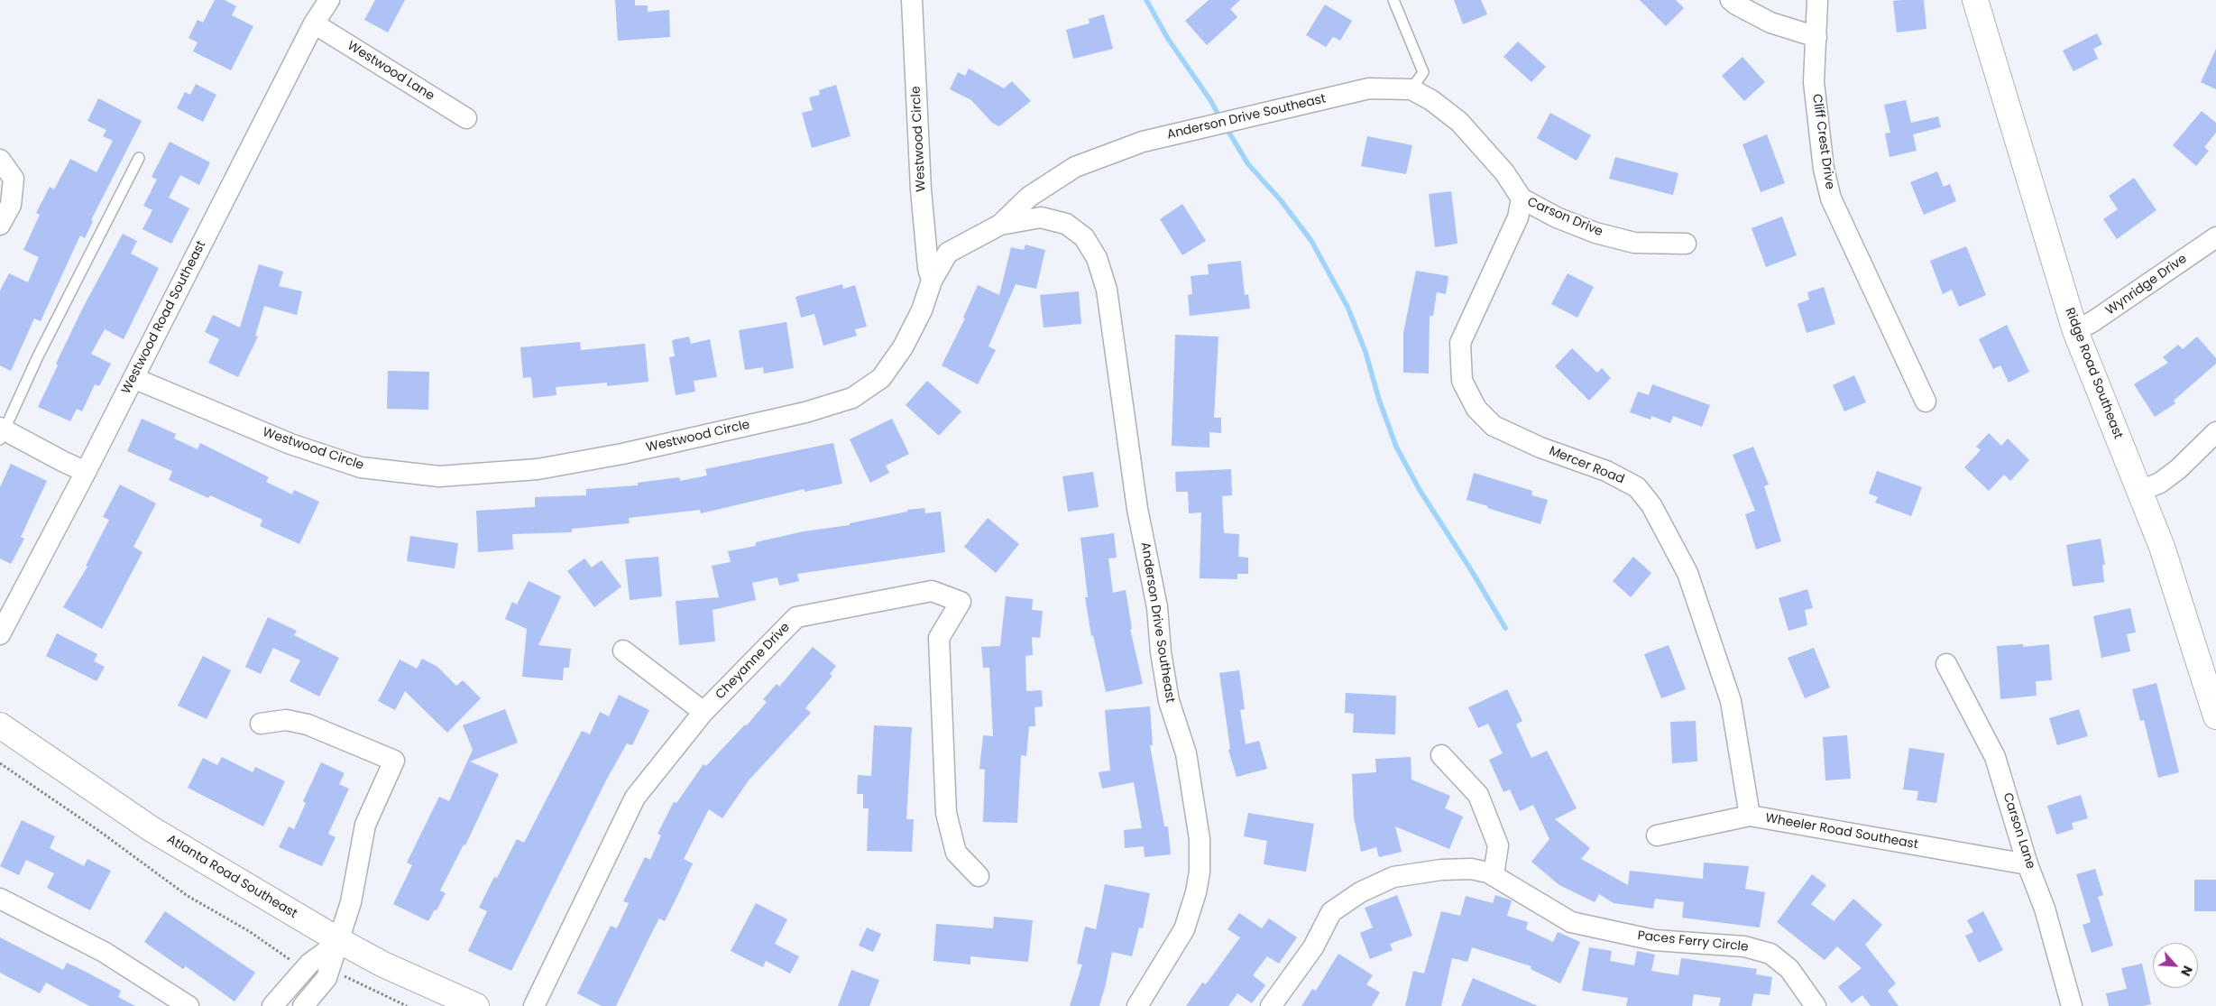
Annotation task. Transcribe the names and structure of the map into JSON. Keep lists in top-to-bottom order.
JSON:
{
  "streets": {
    "street": [
      "Westwood Lane",
      "Anderson Drive Southeast",
      "Westwood Circle",
      "Cliff Crest Drive",
      "Carson Drive",
      "Wynridge Drive",
      "Westwood Road Southeast",
      "Ridge Road Southeast",
      "Mercer Road",
      "Cheyanne Drive",
      "Carson Lane",
      "Wheeler Road Southeast",
      "Atlanta Road Southeast",
      "Paces Ferry Circle"
    ]
  },
  "crossings": [
    ["Westwood Lane", "Westwood Road Southeast"],
    ["Anderson Drive Southeast", "Westwood Circle"],
    ["Anderson Drive Southeast", "Carson Drive"],
    ["Westwood Circle", "Westwood Road Southeast"],
    ["Carson Drive", "Mercer Road"],
    ["Wynridge Drive", "Ridge Road Southeast"],
    ["Mercer Road", "Wheeler Road Southeast"],
    ["Carson Lane", "Wheeler Road Southeast"]
  ],
  "north": "bottom right"
}
